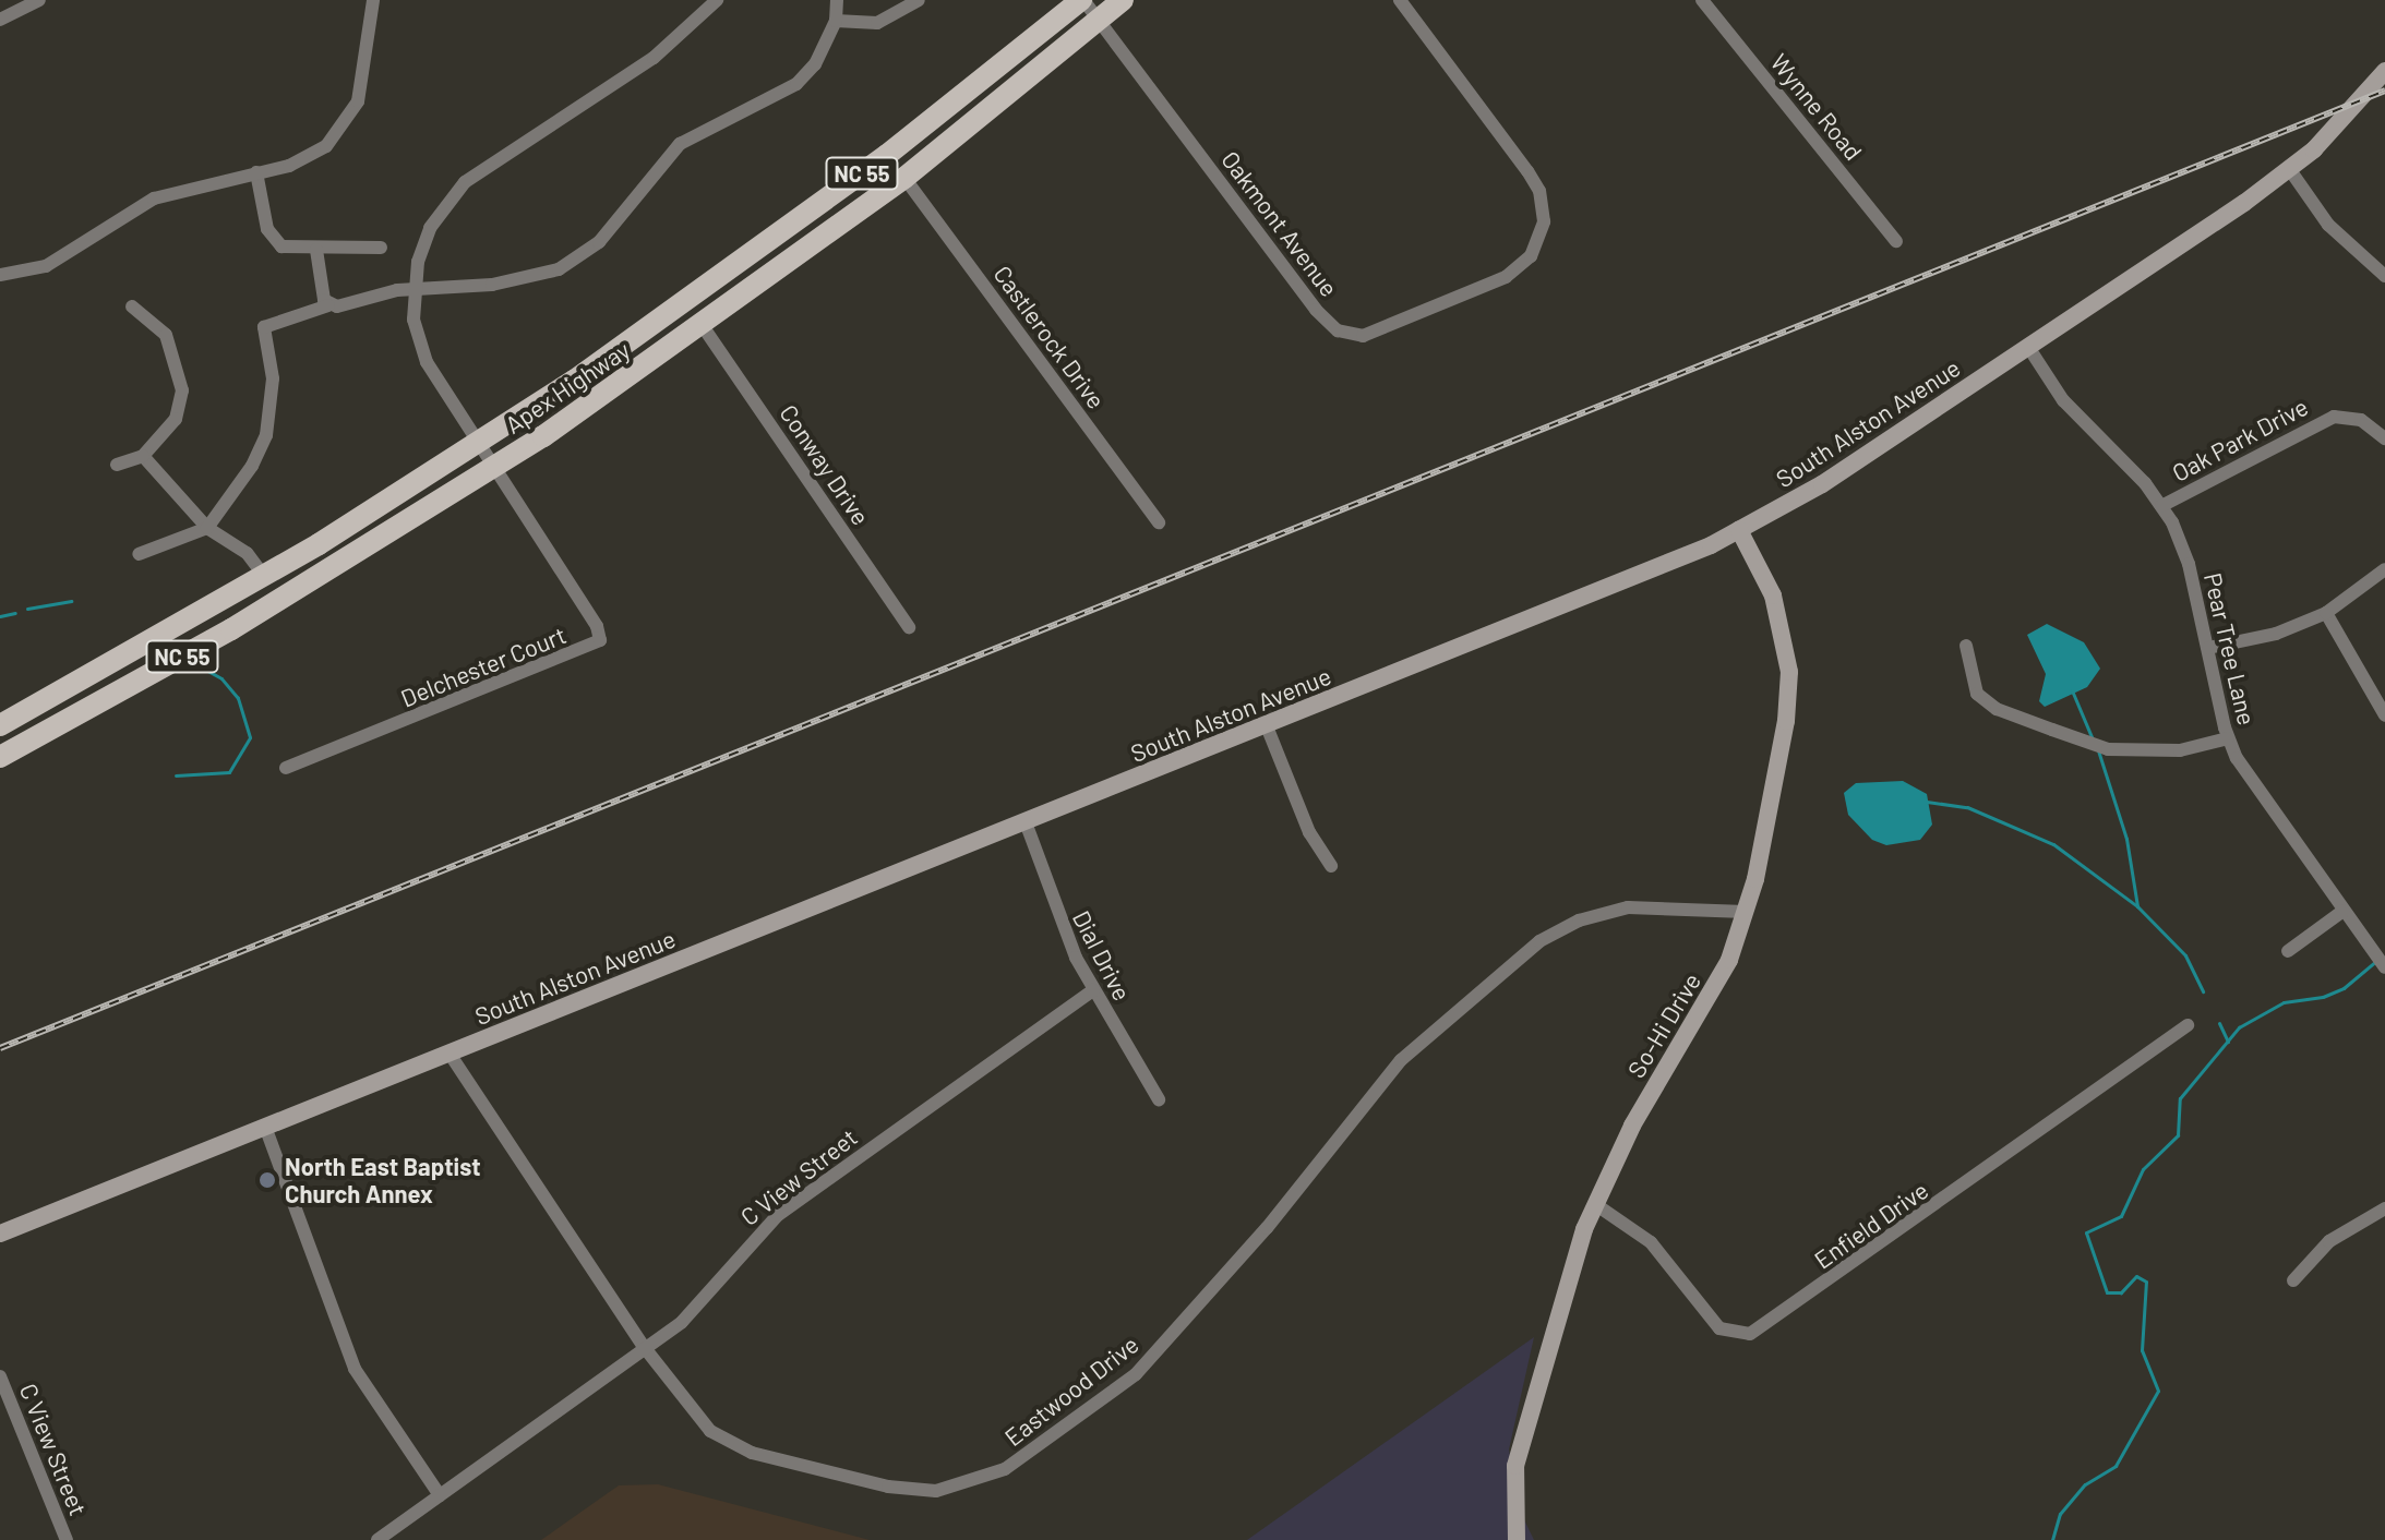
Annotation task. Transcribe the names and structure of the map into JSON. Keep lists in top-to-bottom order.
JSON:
{
  "streets": {
    "main road": ["NC 55", "Apex Highway"],
    "street": [
      "Wynne Road",
      "Oakmont Avenue",
      "Castlerock Drive",
      "South Alston Avenue",
      "Oak Park Drive",
      "Conway Drive",
      "Pear Tree Lane",
      "Delchester Court",
      "Dial Drive",
      "So-Hi Drive",
      "C View Street",
      "Enfield Drive",
      "Eastwood Drive"
    ]
  },
  "crossings": [
    ["Oakmont Avenue", "Apex Highway"],
    ["Castlerock Drive", "Apex Highway"],
    ["Apex Highway", "Conway Drive"],
    ["Apex Highway", "Delchester Court"],
    ["South Alston Avenue", "Pear Tree Lane"],
    ["South Alston Avenue", "Dial Drive"],
    ["South Alston Avenue", "So-Hi Drive"],
    ["South Alston Avenue", "Eastwood Drive"],
    ["Oak Park Drive", "Pear Tree Lane"],
    ["Dial Drive", "C View Street"],
    ["So-Hi Drive", "Enfield Drive"],
    ["So-Hi Drive", "Eastwood Drive"],
    ["C View Street", "Eastwood Drive"]
  ],
  "places": ["North East Baptist Church Annex"]
}
